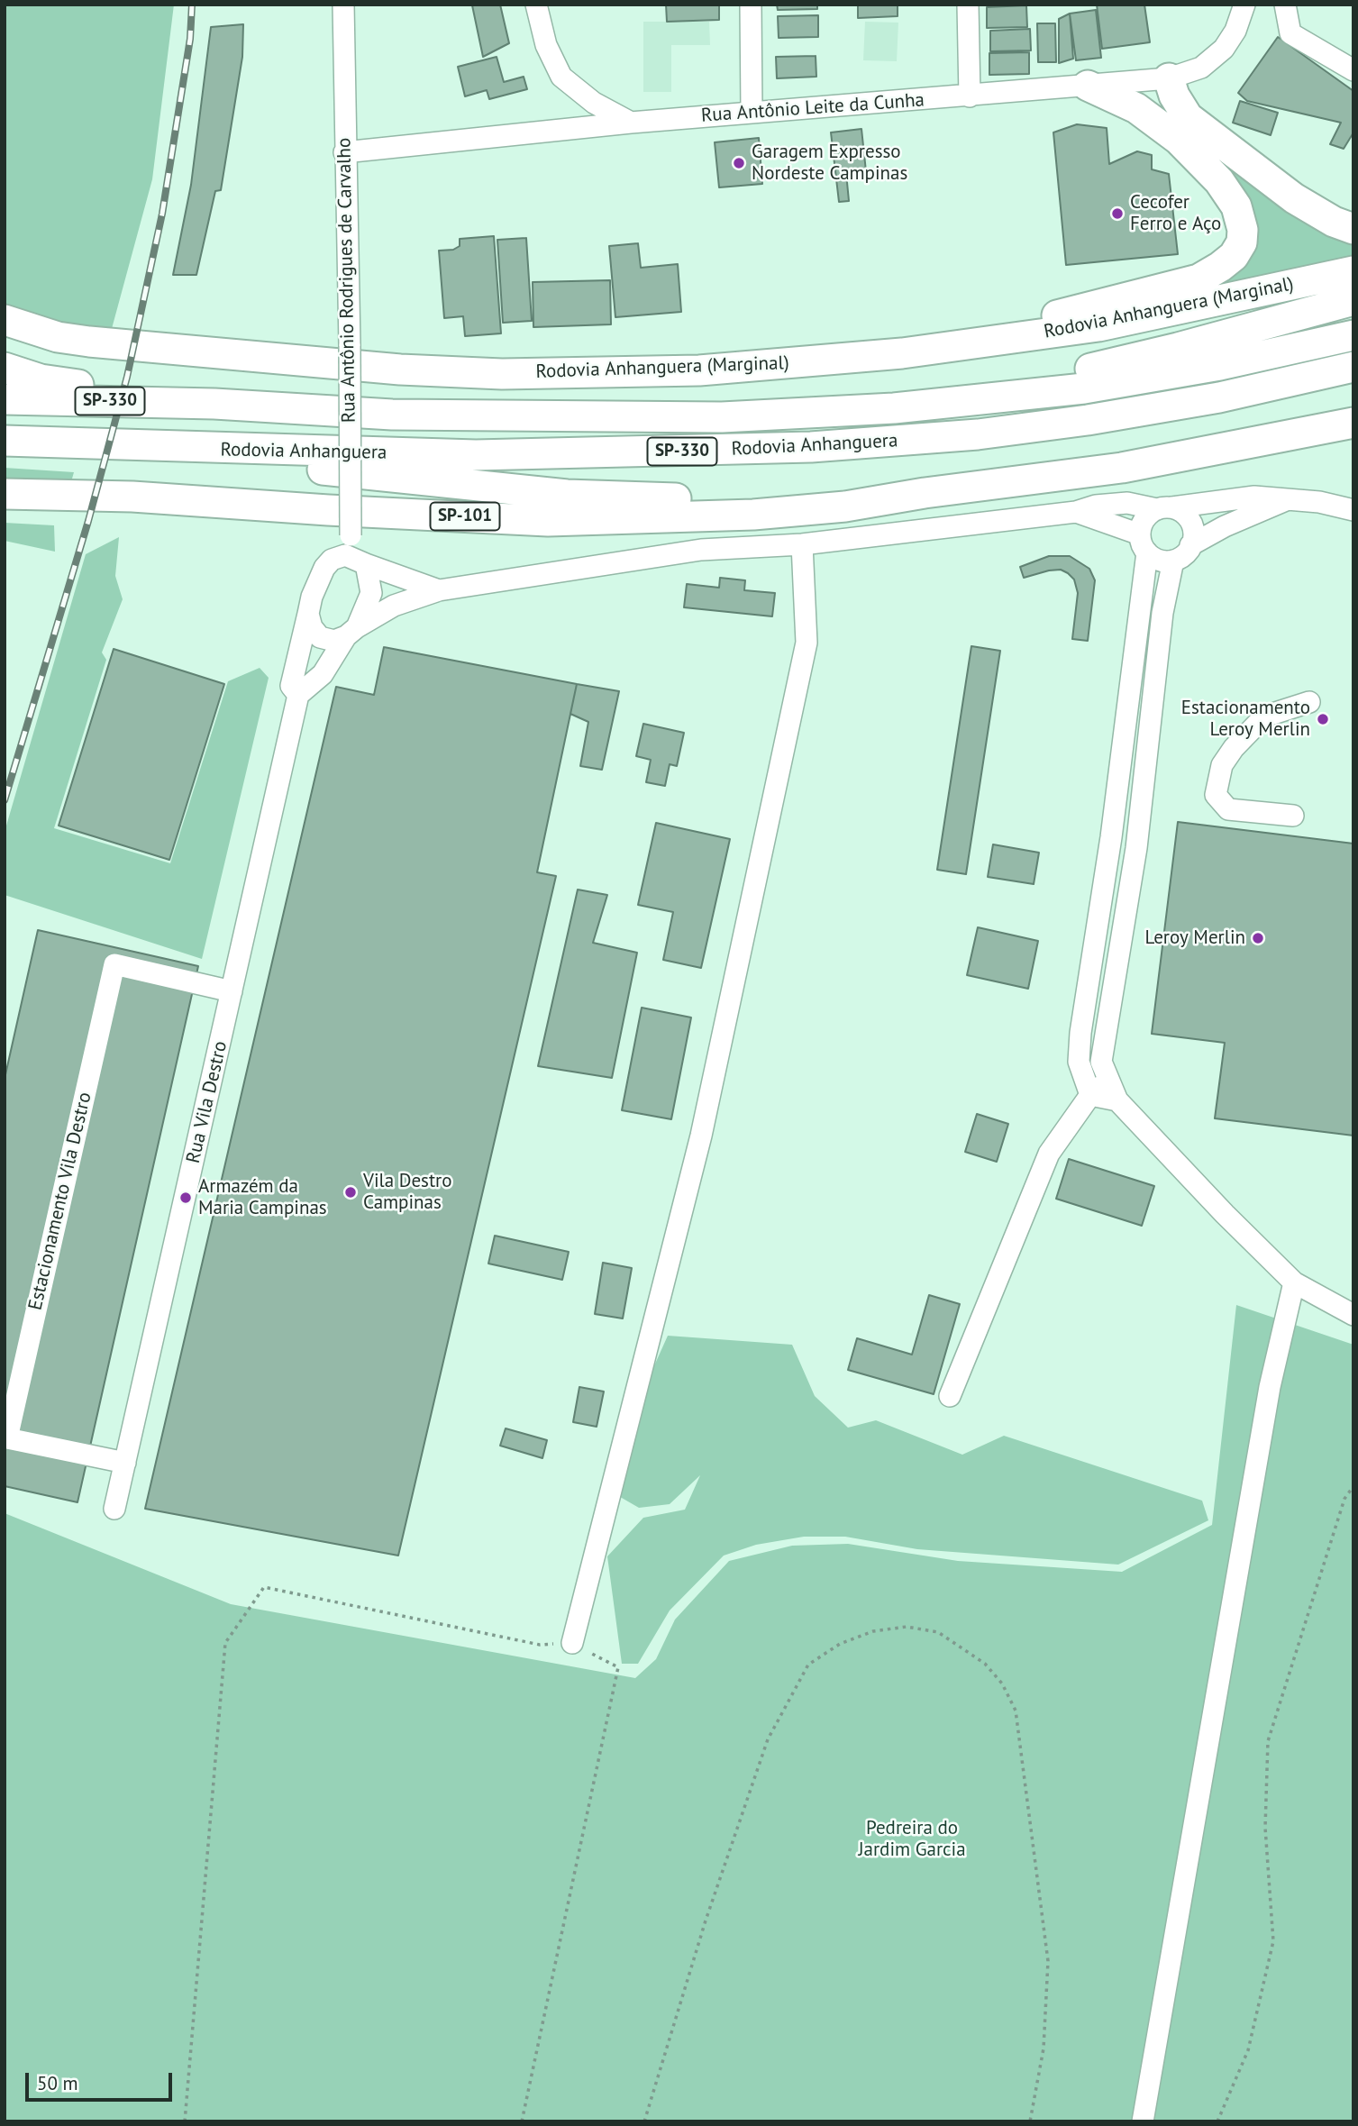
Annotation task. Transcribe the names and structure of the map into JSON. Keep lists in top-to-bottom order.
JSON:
{
  "streets": {
    "highway": [
      "Rodovia Anhanguera (Marginal)",
      "SP-330",
      "Rodovia Anhanguera",
      "SP-101"
    ],
    "street": [
      "Rua Antônio Leite da Cunha",
      "Rua Antônio Rodrigues de Carvalho",
      "Rua Vila Destro",
      "Estacionamento Vila Destro"
    ]
  },
  "crossings": [
    ["Rua Antônio Leite da Cunha", "Rua Antônio Rodrigues de Carvalho"],
    ["Rua Vila Destro", "Estacionamento Vila Destro"]
  ],
  "parks": ["Pedreira do Jardim Garcia"],
  "places": [
    "Garagem Expresso Nordeste Campinas",
    "Cecofer Ferro e Aço",
    "Estacionamento Leroy Merlin",
    "Leroy Merlin",
    "Vila Destro Campinas",
    "Armazém da Maria Campinas"
  ],
  "scale_bar": "50 m"
}
